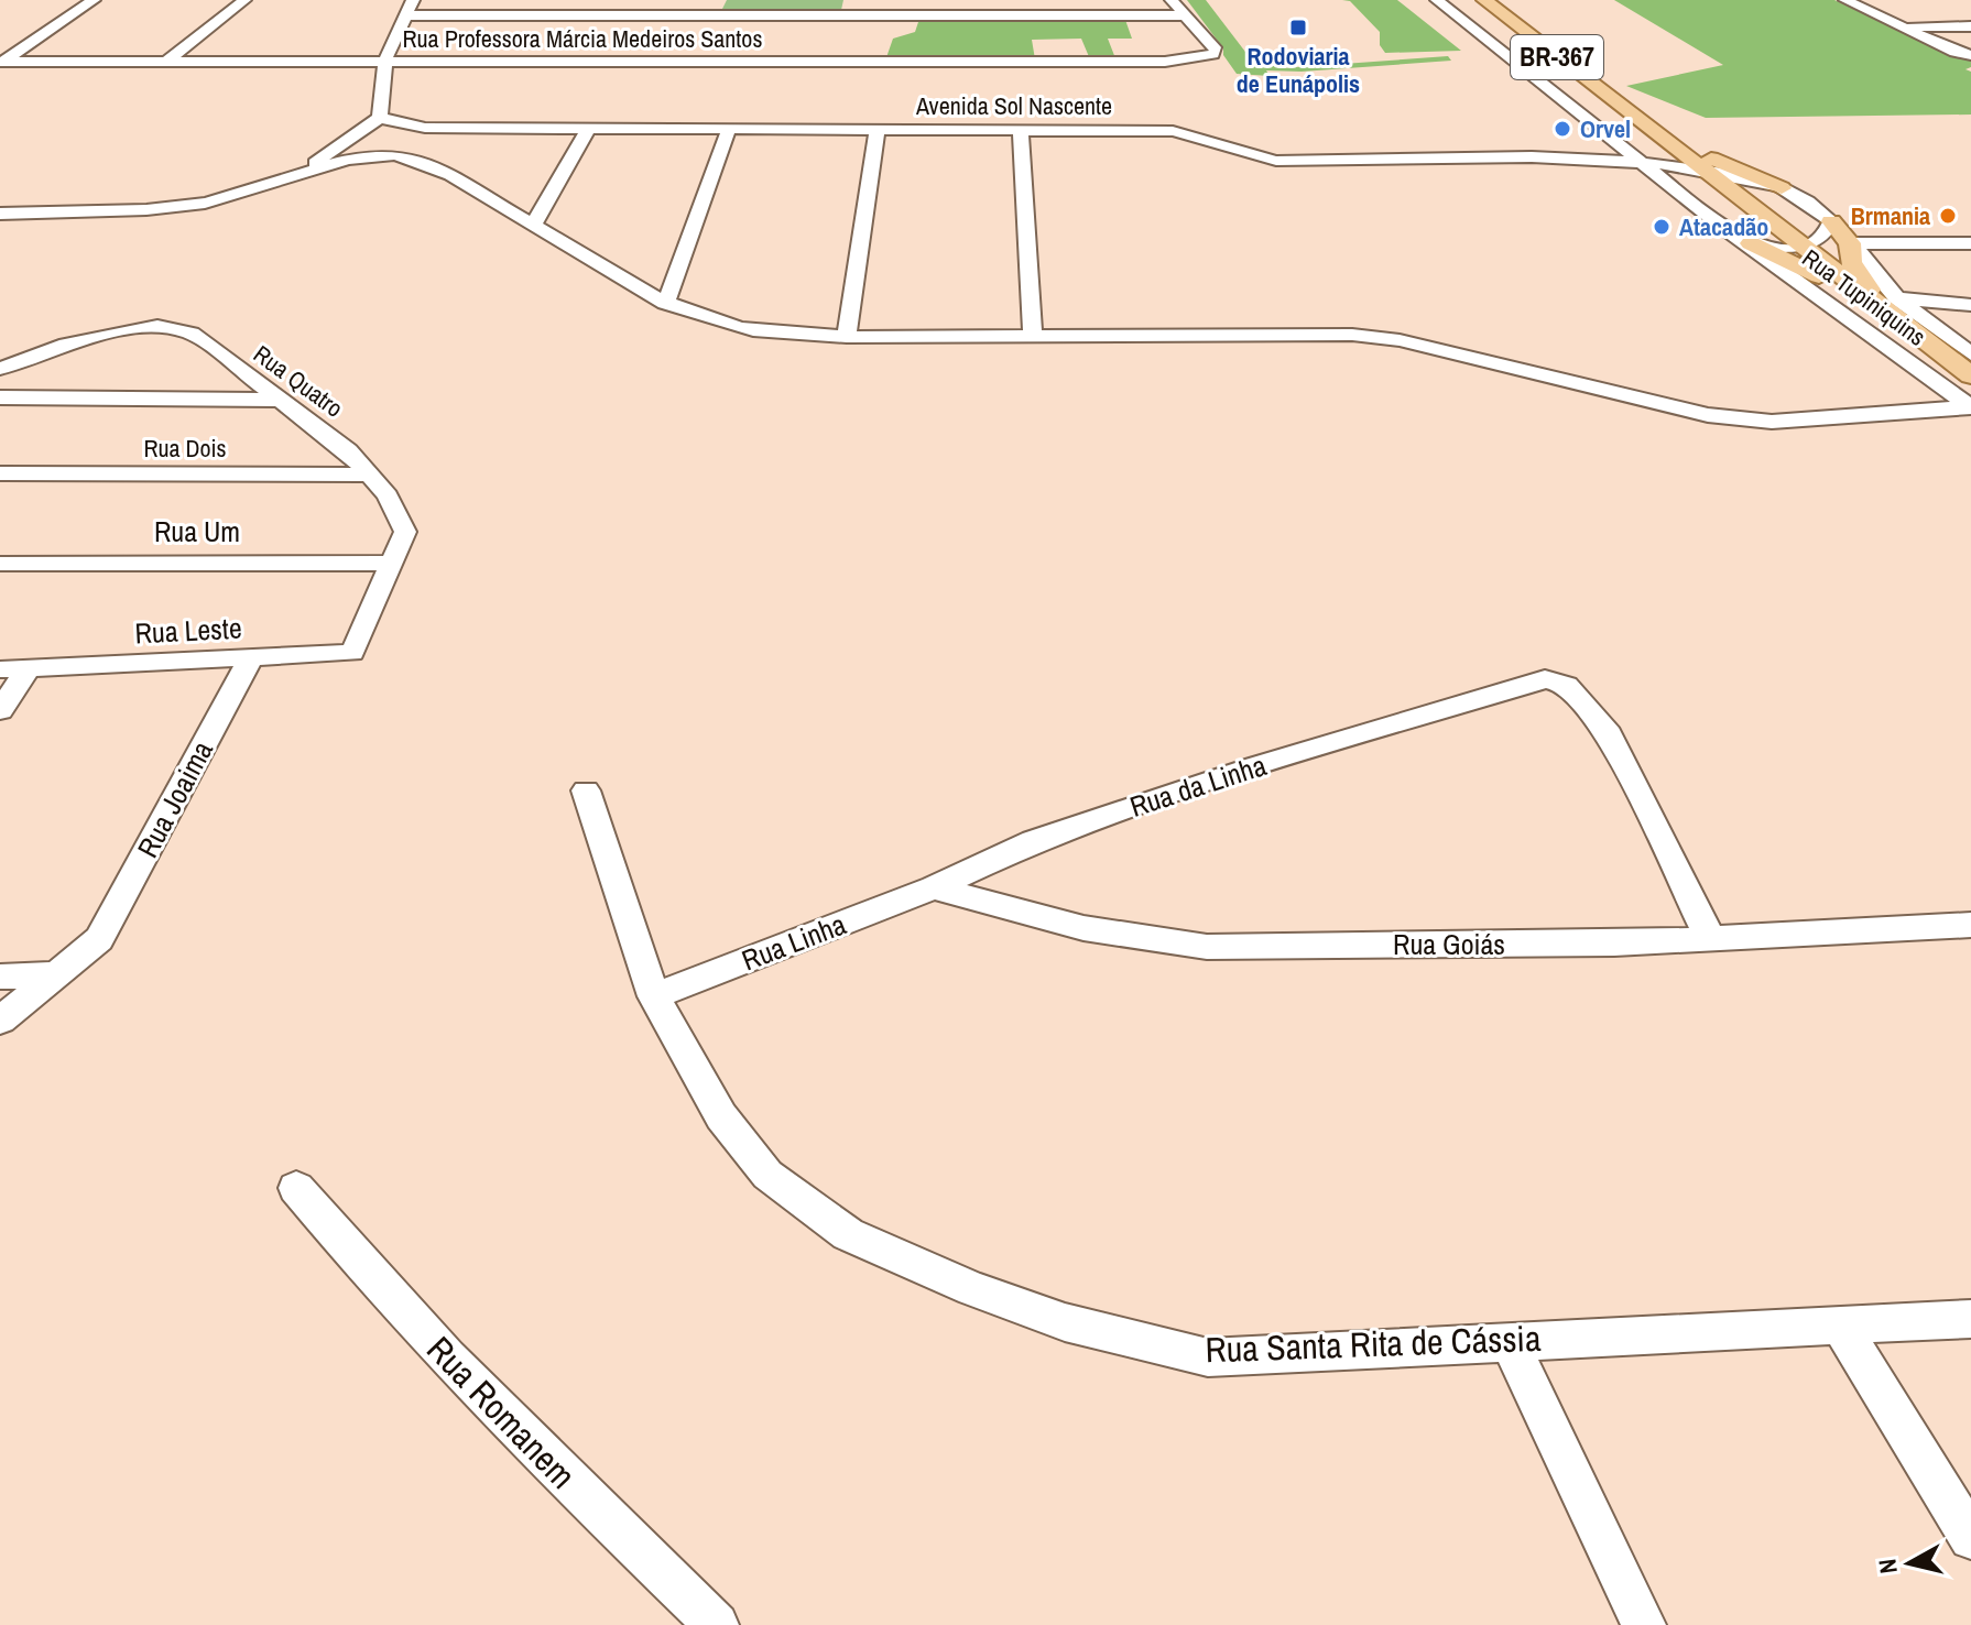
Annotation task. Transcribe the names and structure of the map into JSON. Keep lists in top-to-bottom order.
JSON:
{
  "streets": {
    "main road": ["BR-367"],
    "street": [
      "Rua Professora Márcia Medeiros Santos",
      "Avenida Sol Nascente",
      "Rua Tupiniquins",
      "Rua Quatro",
      "Rua Dois",
      "Rua Um",
      "Rua Leste",
      "Rua da Linha",
      "Rua Joaima",
      "Rua Linha",
      "Rua Goiás",
      "Rua Santa Rita de Cássia",
      "Rua Romanem"
    ]
  },
  "crossings": [
    ["BR-367", "Avenida Sol Nascente"],
    ["Avenida Sol Nascente", "Rua Tupiniquins"],
    ["Rua Quatro", "Rua Dois"],
    ["Rua Quatro", "Rua Um"],
    ["Rua Quatro", "Rua Leste"],
    ["Rua Leste", "Rua Joaima"],
    ["Rua da Linha", "Rua Linha"],
    ["Rua da Linha", "Rua Goiás"],
    ["Rua Linha", "Rua Goiás"],
    ["Rua Linha", "Rua Santa Rita de Cássia"]
  ],
  "places": {
    "transit": ["Rodoviaria de Eunápolis"],
    "other": ["Orvel", "Brmania", "Atacadão"]
  },
  "north": "left"
}
